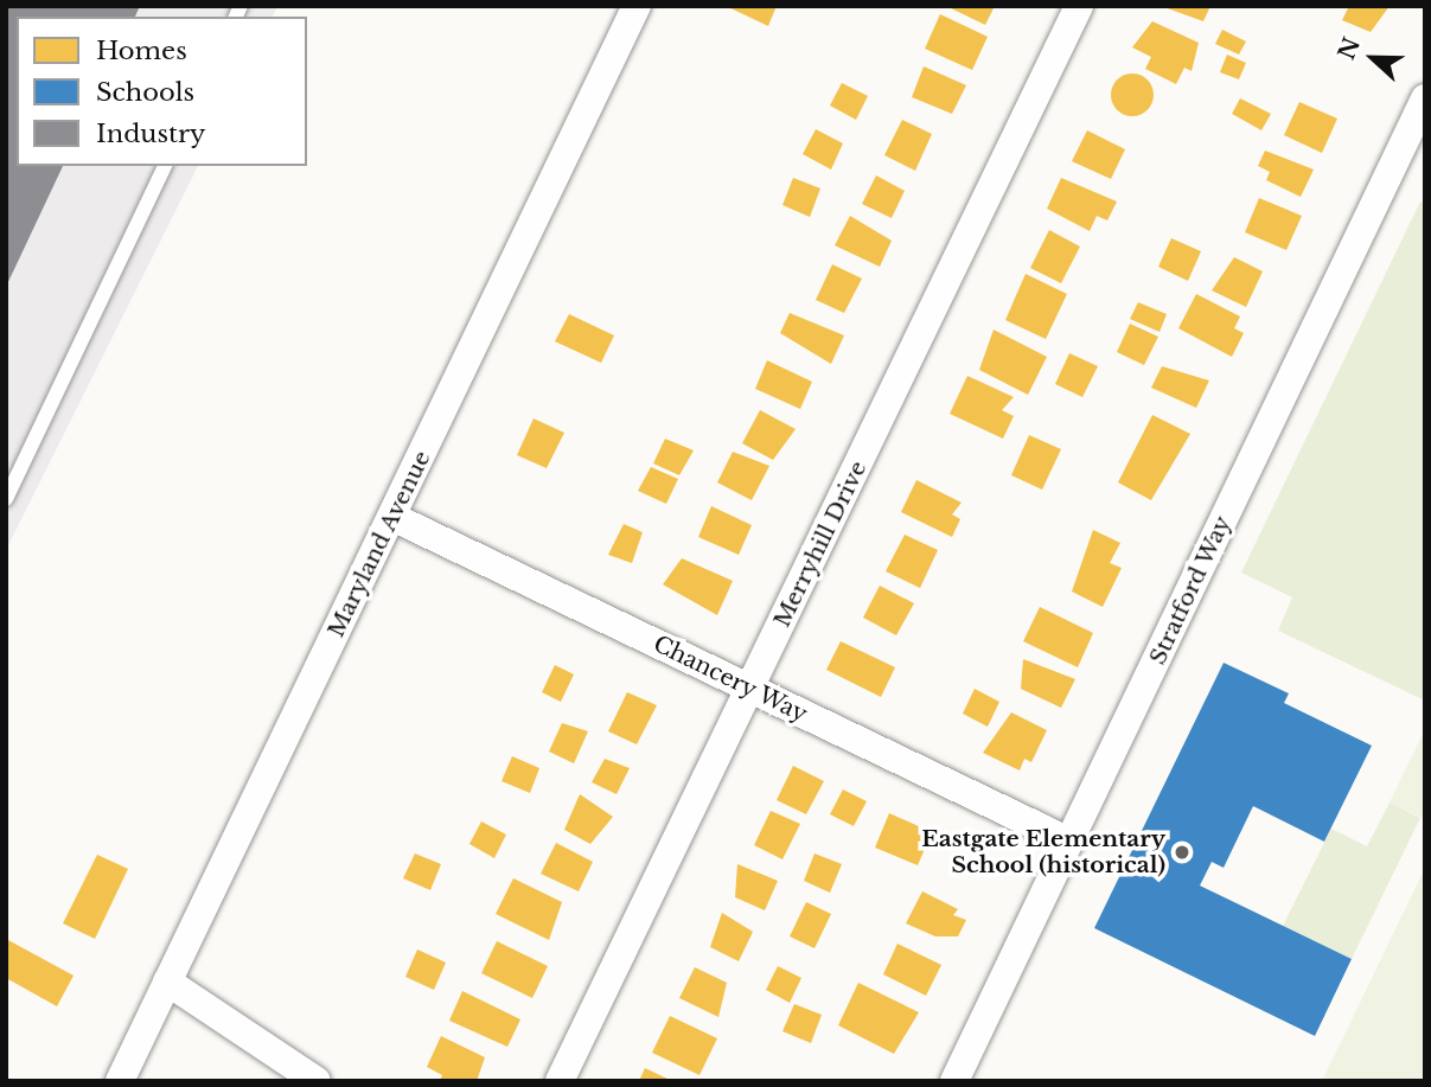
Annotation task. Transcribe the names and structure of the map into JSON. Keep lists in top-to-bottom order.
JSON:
{
  "streets": {
    "street": [
      "Maryland Avenue",
      "Merryhill Drive",
      "Stratford Way",
      "Chancery Way"
    ]
  },
  "crossings": [
    ["Maryland Avenue", "Chancery Way"],
    ["Merryhill Drive", "Chancery Way"],
    ["Stratford Way", "Chancery Way"]
  ],
  "places": ["Eastgate Elementary School (historical)"],
  "legend": ["Homes", "Schools", "Industry"],
  "north": "left"
}
